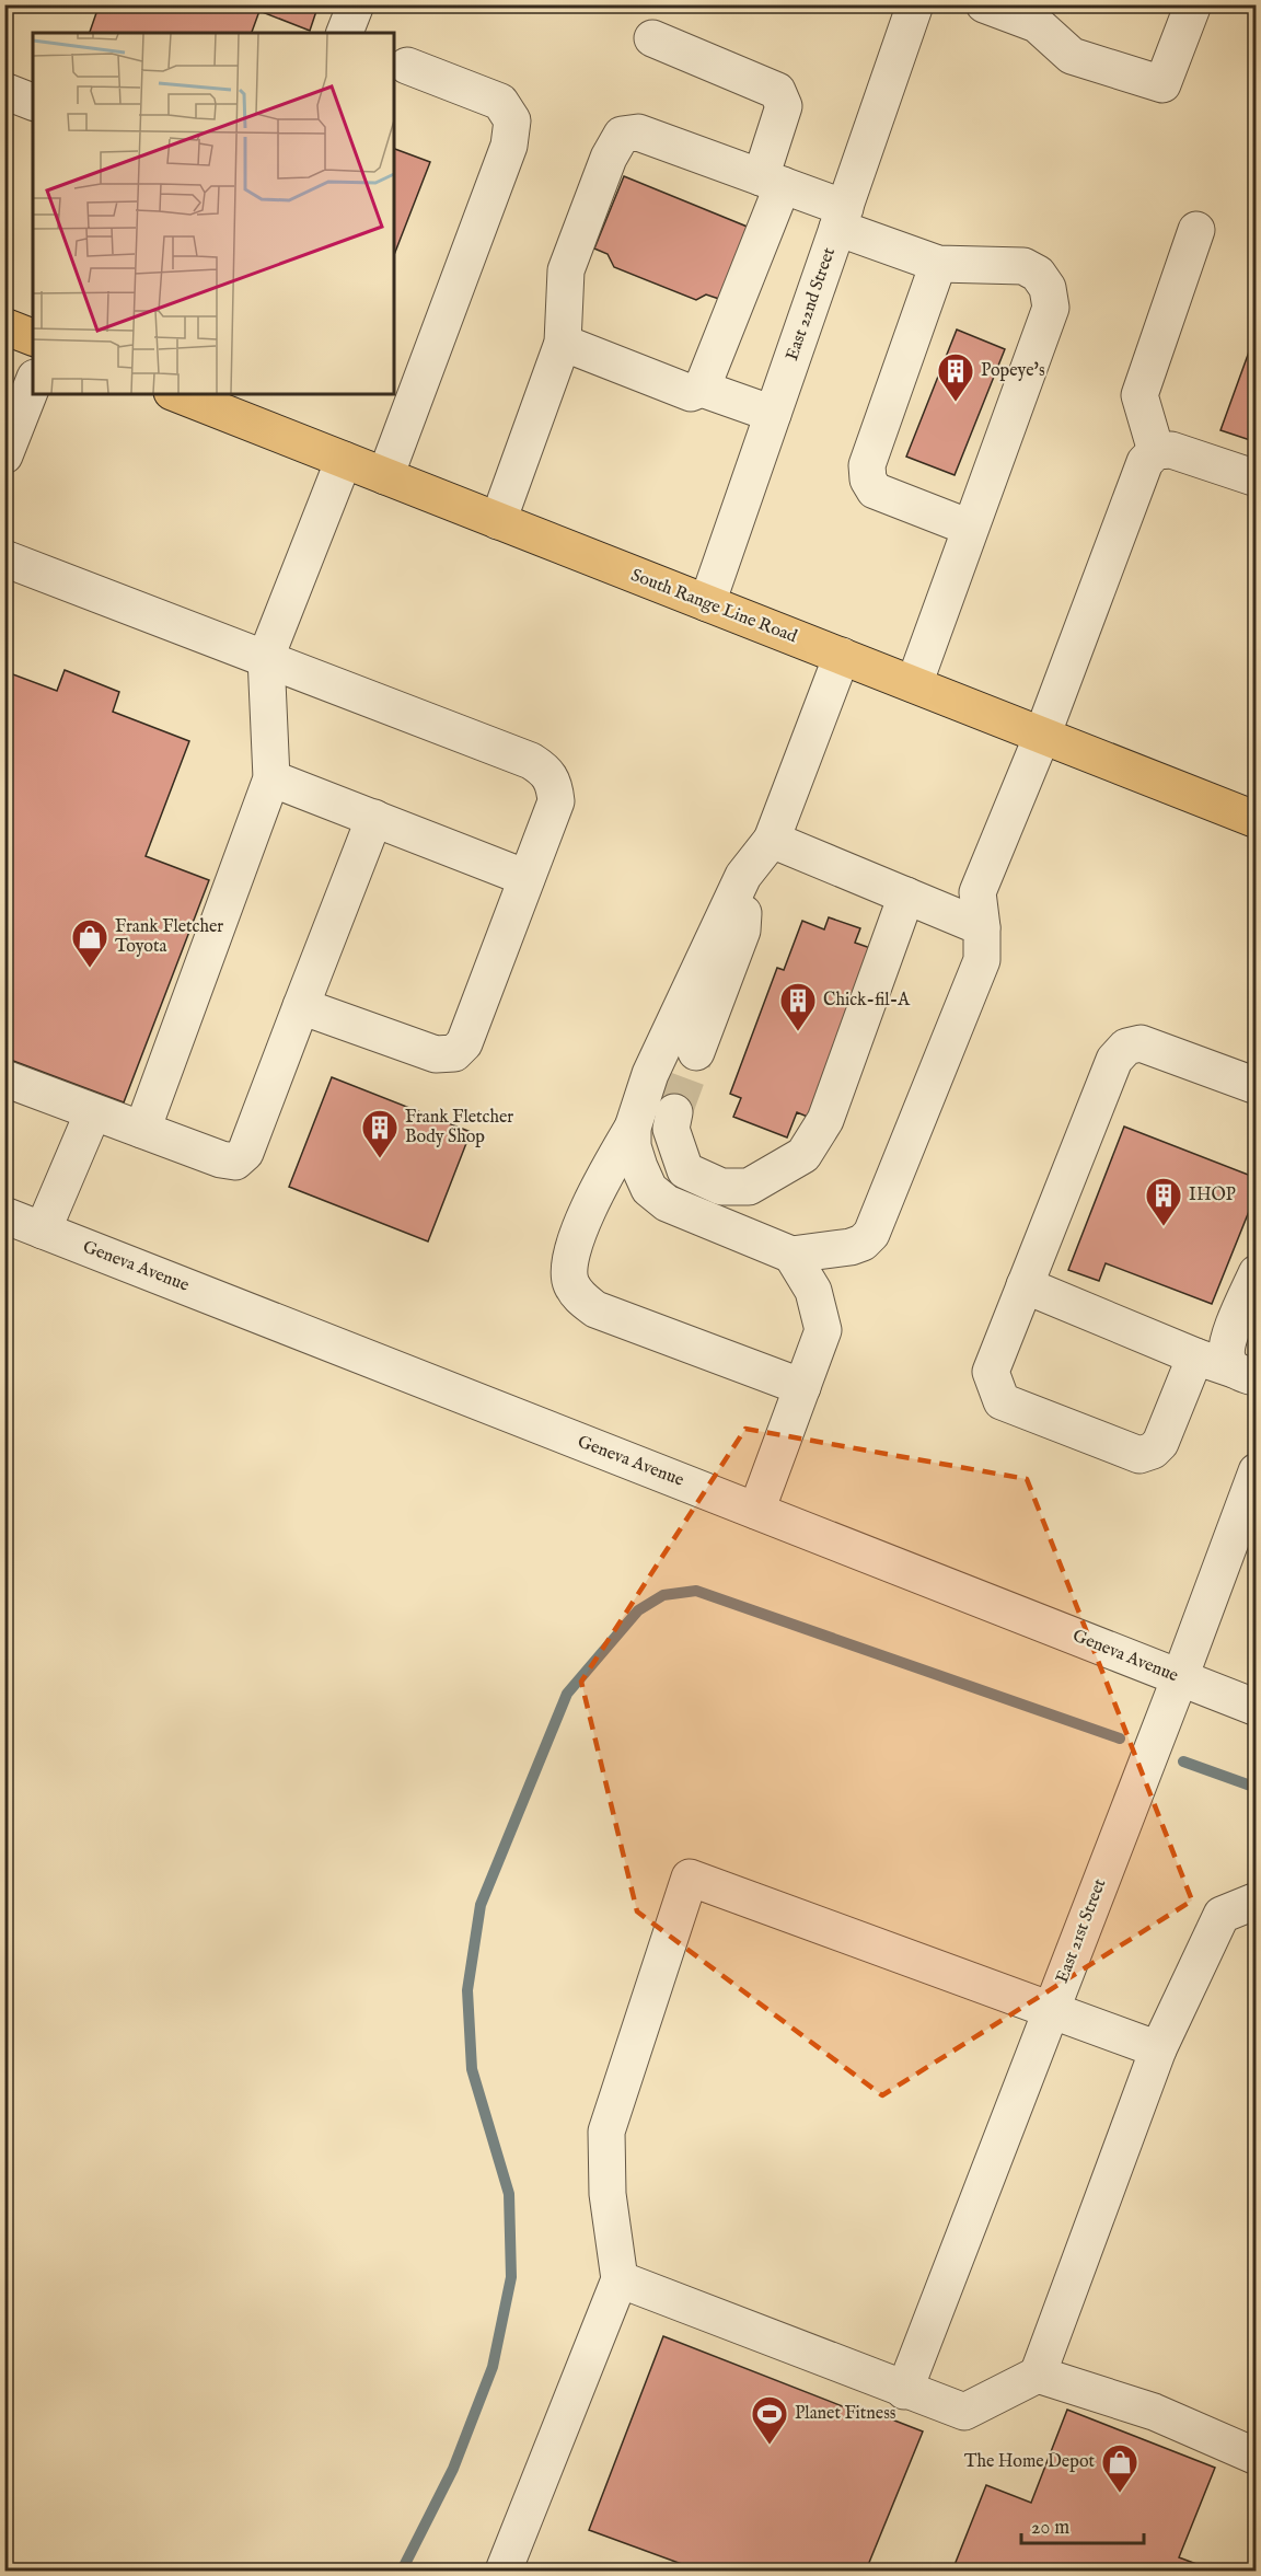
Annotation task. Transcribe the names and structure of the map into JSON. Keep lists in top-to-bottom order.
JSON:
{
  "streets": {
    "main road": ["South Range Line Road"],
    "street": ["East 22nd Street", "Geneva Avenue", "East 21st Street"]
  },
  "crossings": [
    ["East 22nd Street", "South Range Line Road"],
    ["Geneva Avenue", "East 21st Street"]
  ],
  "places": {
    "building": [
      "Popeye's",
      "Chick-fil-A",
      "Frank Fletcher Body Shop",
      "IHOP"
    ],
    "shop": ["Frank Fletcher Toyota", "The Home Depot"],
    "sports": ["Planet Fitness"]
  },
  "scale_bar": "20 m"
}
